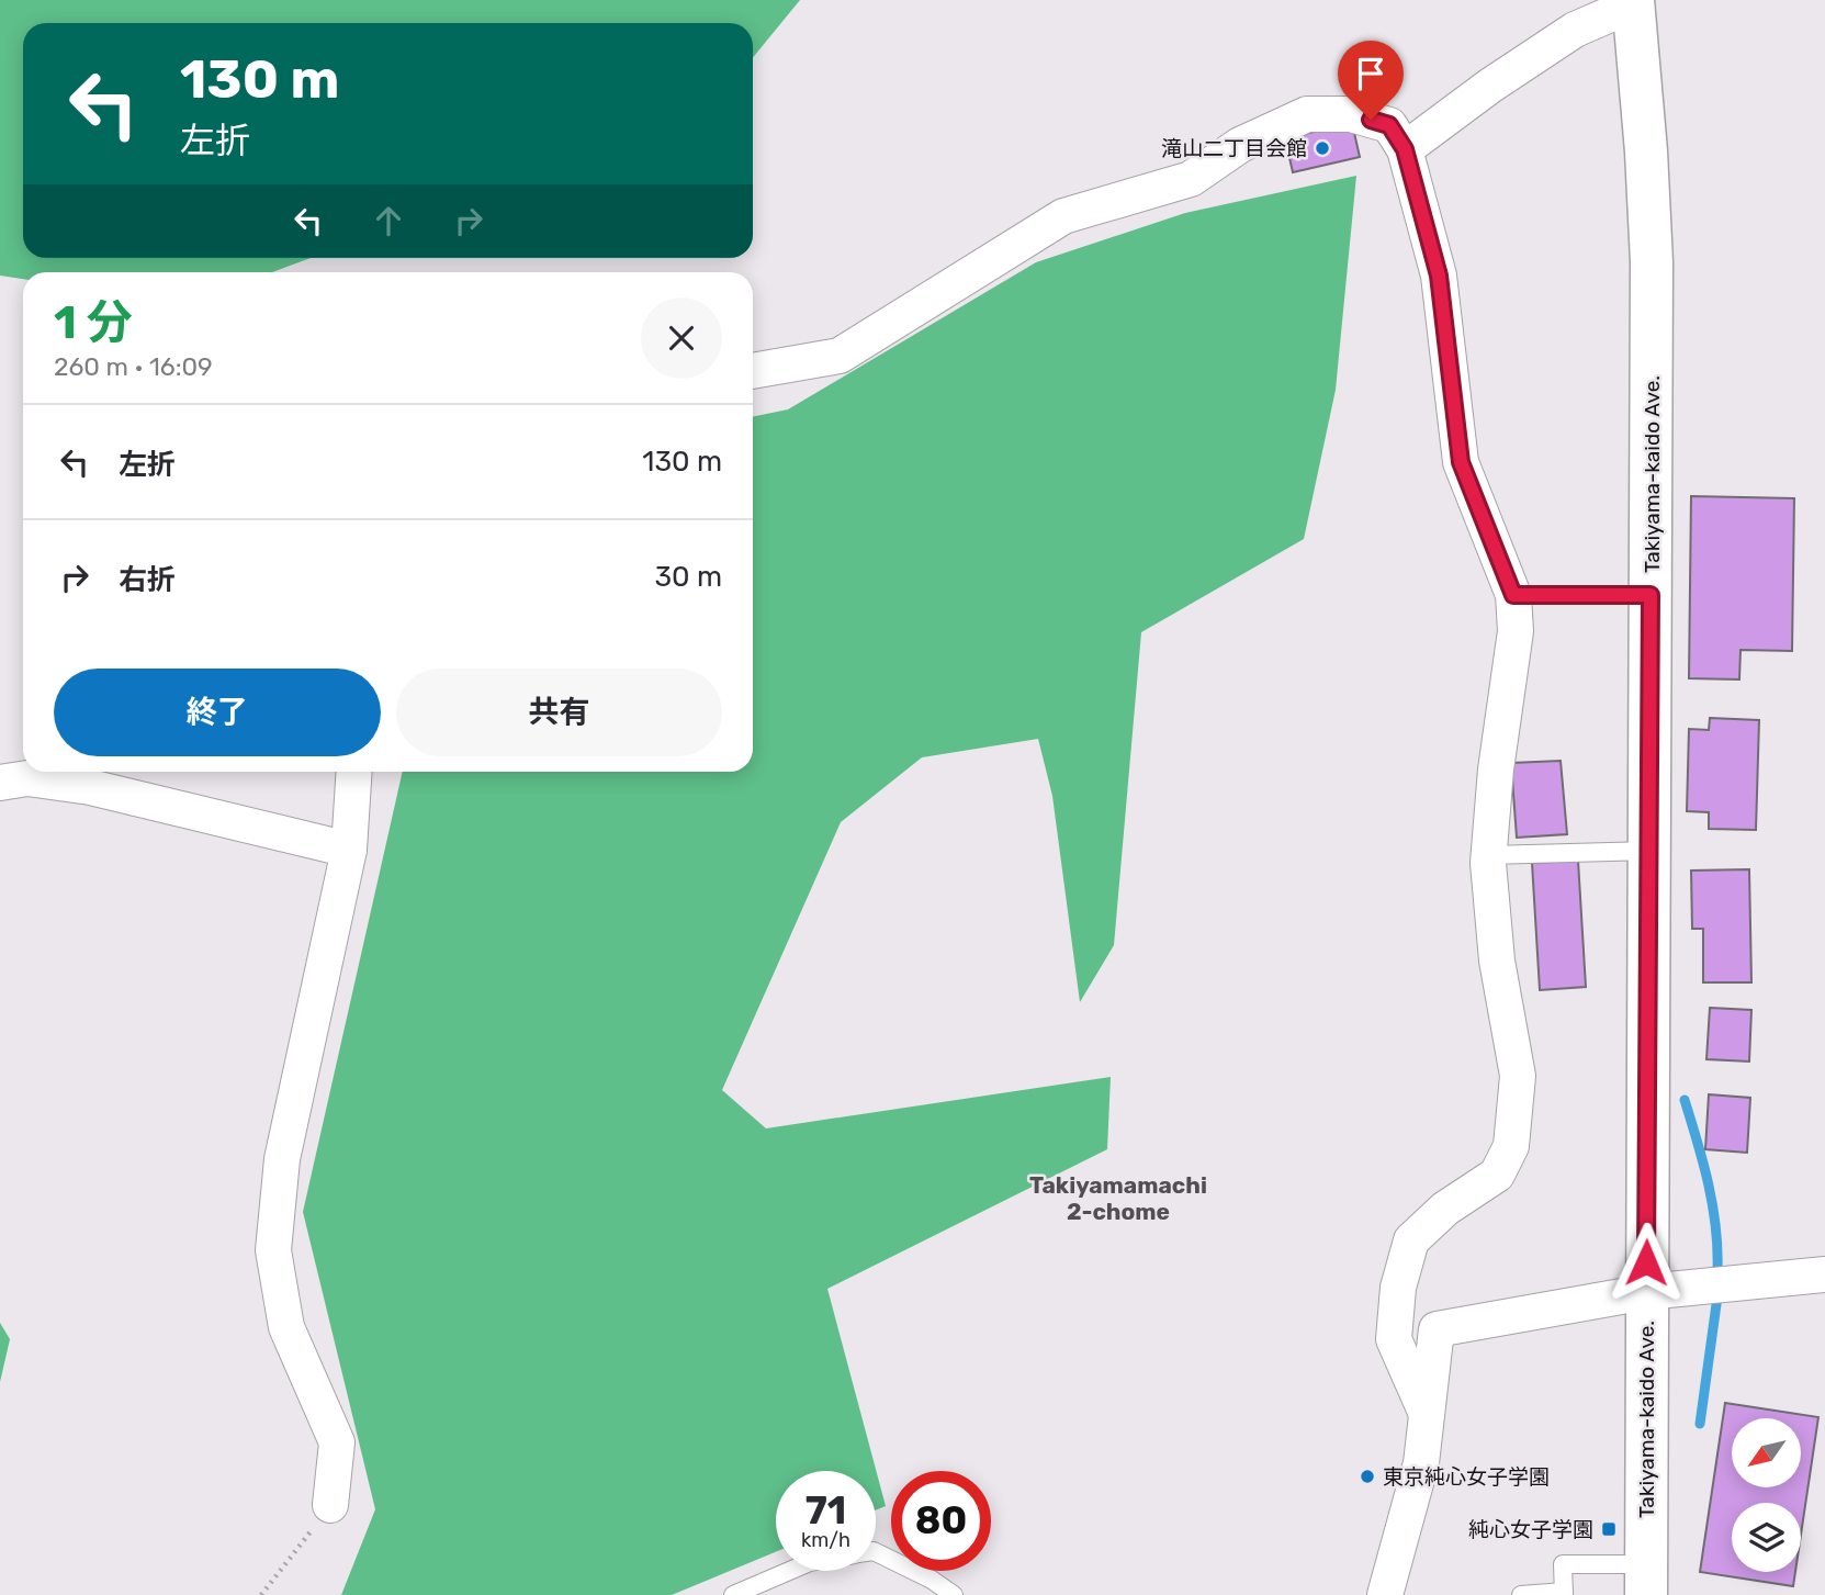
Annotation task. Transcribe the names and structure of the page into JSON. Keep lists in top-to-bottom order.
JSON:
{
  "streets": {
    "highway": ["Takiyama-kaido Ave."]
  },
  "districts": ["Takiyamamachi 2-chome"],
  "places": {
    "other": ["滝山二丁目会館", "東京純心女子学園"],
    "transit": ["純心女子学園"]
  },
  "north": "bottom left",
  "page": {
    "turn": ["130 m", "左折"],
    "heading": ["1 分", "260 m · 16:09"],
    "list": [
      {
        "name": "左折",
        "value": "130 m"
      },
      {
        "name": "右折",
        "value": "30 m"
      }
    ],
    "buttons": ["終了", "共有"],
    "speed": "71 km/h",
    "limit": "80"
  }
}
